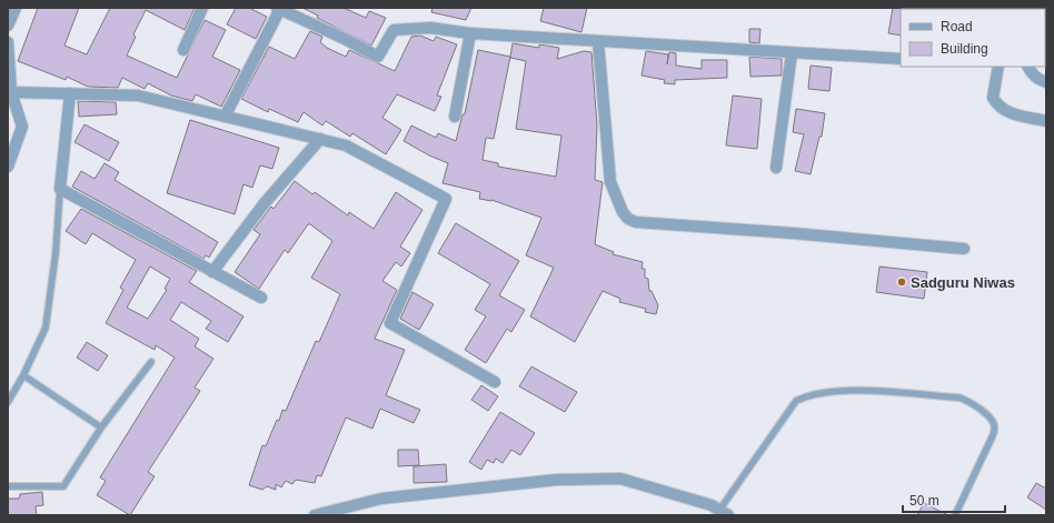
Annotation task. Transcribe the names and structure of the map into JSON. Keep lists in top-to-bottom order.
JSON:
{
  "places": ["Sadguru Niwas"],
  "legend": ["Road", "Building"],
  "scale_bar": "50 m"
}
